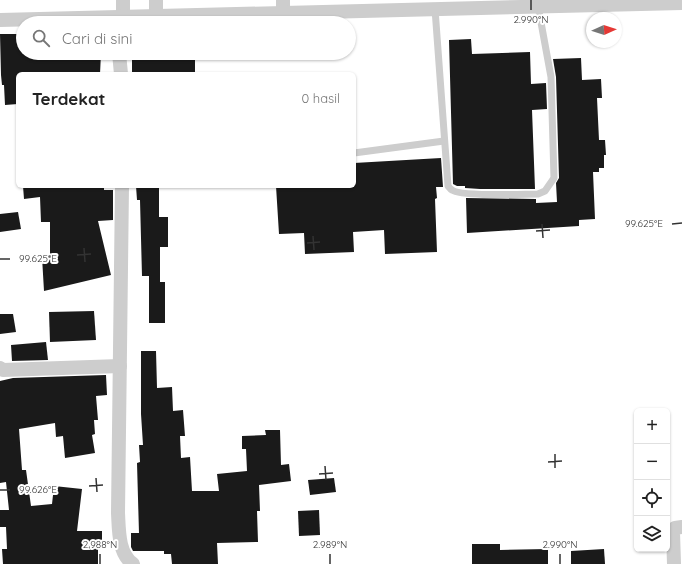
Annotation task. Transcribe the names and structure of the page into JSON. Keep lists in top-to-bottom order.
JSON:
{
  "north": "right",
  "page": {
    "search": "Cari di sini",
    "heading": ["Terdekat", "0 hasil"],
    "map_buttons": ["+", "−"]
  },
  "coordinates": [
    "2.990°N",
    "99.625°E",
    "99.626°E",
    "2.988°N",
    "2.989°N"
  ]
}
